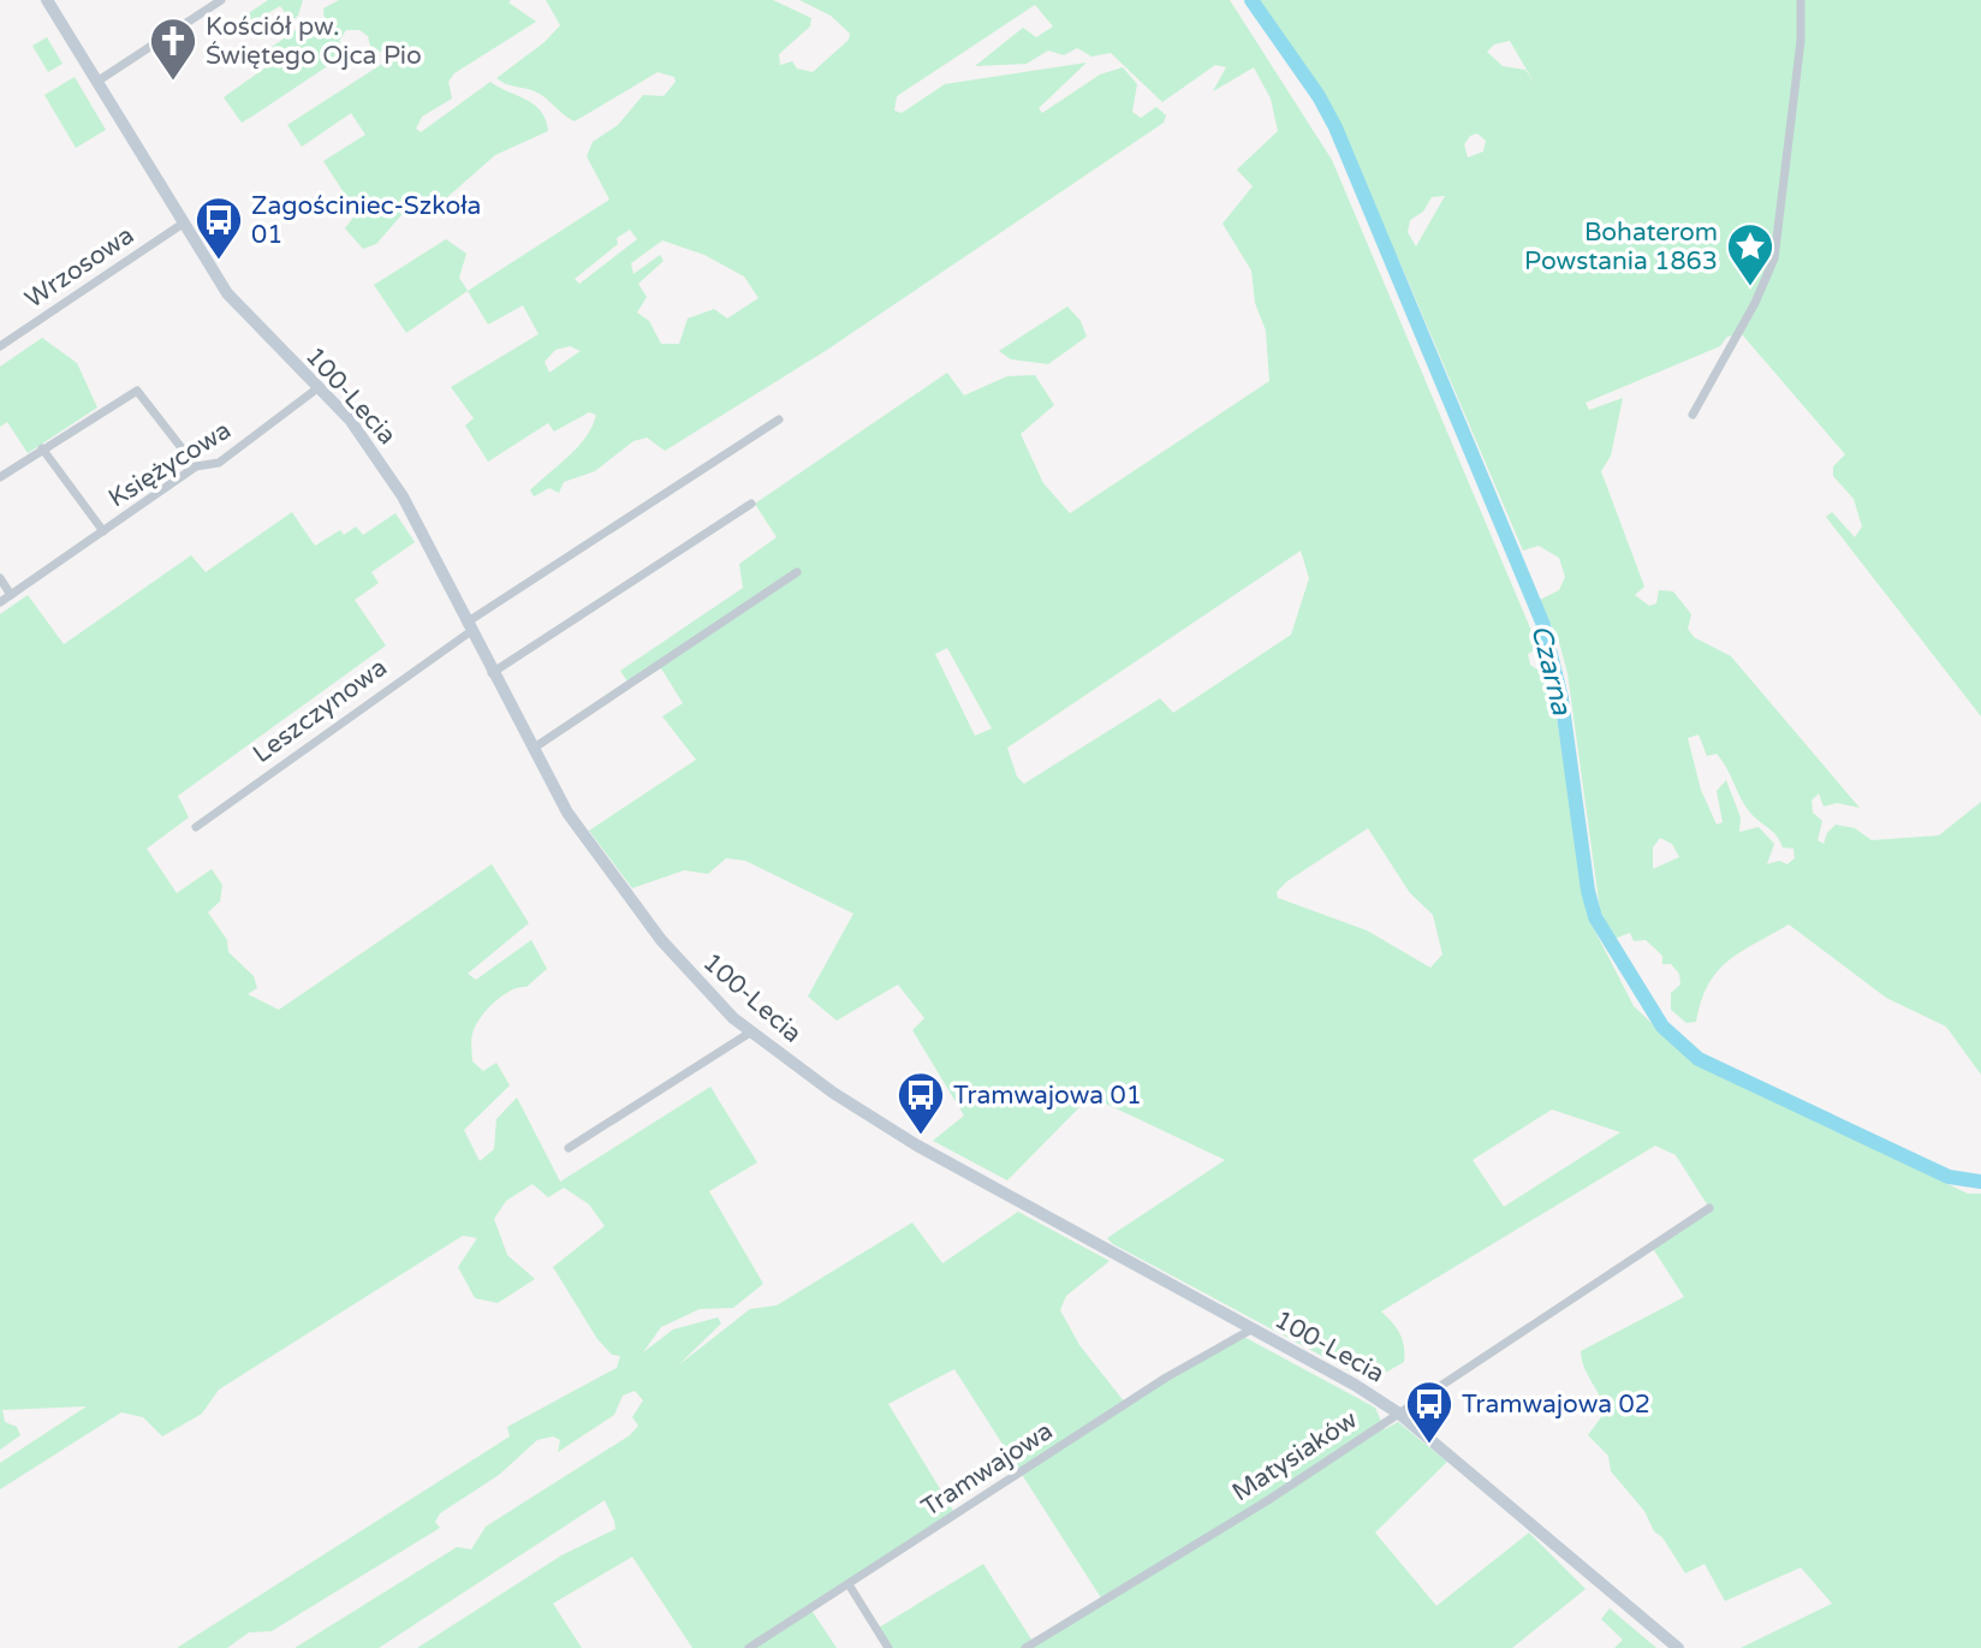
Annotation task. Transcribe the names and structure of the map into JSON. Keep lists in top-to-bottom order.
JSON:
{
  "streets": {
    "street": [
      "Wrzosowa",
      "100-Lecia",
      "Księżycowa",
      "Leszczynowa",
      "Matysiaków",
      "Tramwajowa"
    ]
  },
  "crossings": [
    ["Wrzosowa", "100-Lecia"],
    ["100-Lecia", "Księżycowa"],
    ["100-Lecia", "Leszczynowa"],
    ["100-Lecia", "Matysiaków"],
    ["100-Lecia", "Tramwajowa"]
  ],
  "water": ["Czarna"],
  "places": {
    "church": ["Kościół pw. Świętego Ojca Pio"],
    "bus stop": ["Zagościniec-Szkoła 01", "Tramwajowa 01", "Tramwajowa 02"],
    "place": ["Bohaterom Powstania 1863"]
  }
}
